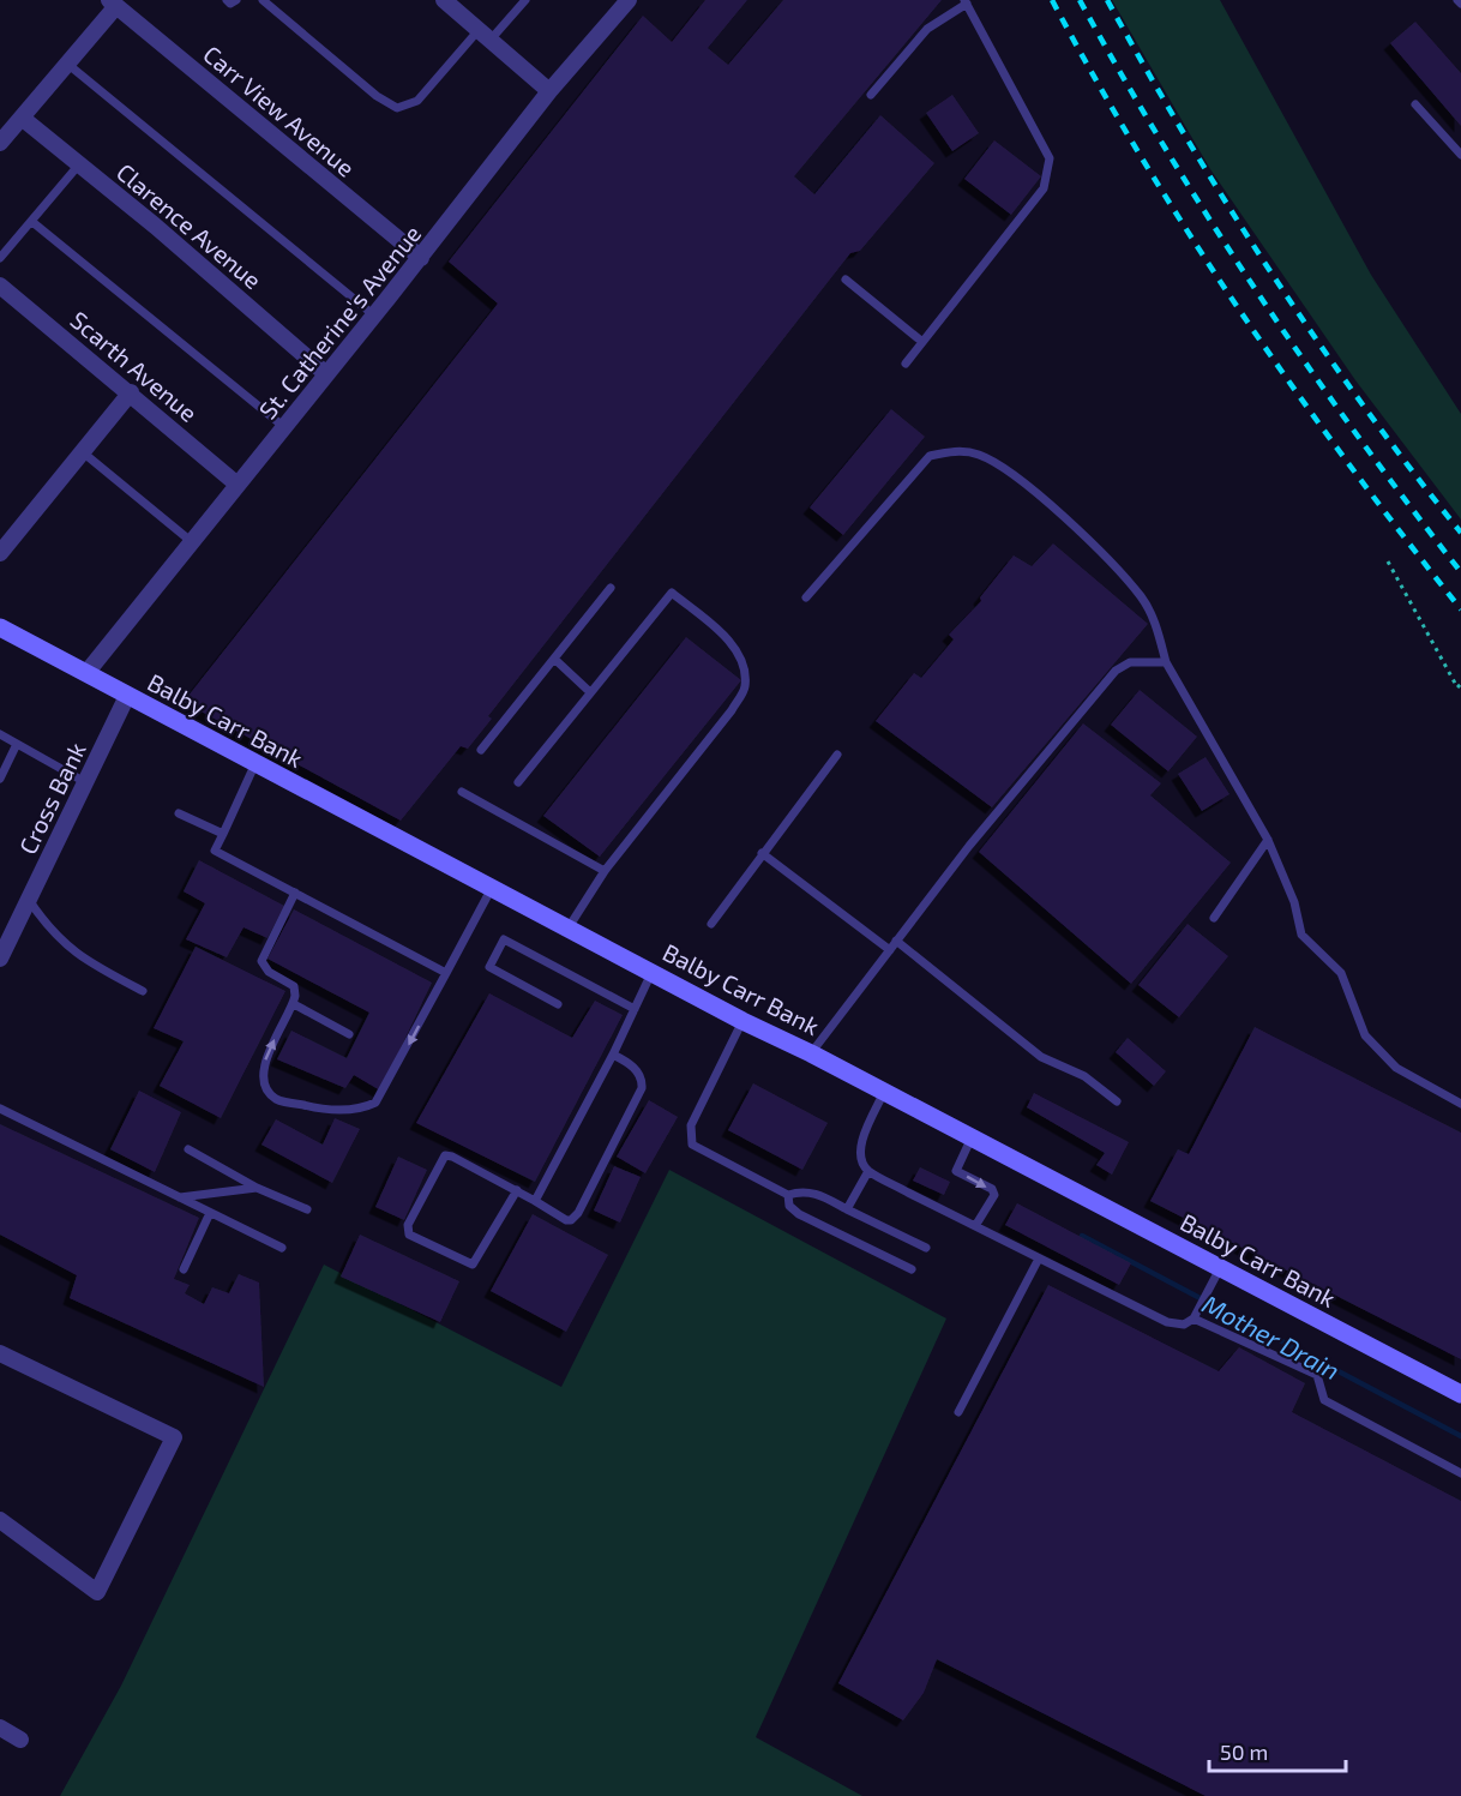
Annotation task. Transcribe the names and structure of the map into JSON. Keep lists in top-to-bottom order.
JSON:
{
  "streets": {
    "street": [
      "Carr View Avenue",
      "Clarence Avenue",
      "St. Catherine's Avenue",
      "Scarth Avenue",
      "Balby Carr Bank",
      "Cross Bank"
    ]
  },
  "crossings": [
    ["Carr View Avenue", "St. Catherine's Avenue"],
    ["Clarence Avenue", "St. Catherine's Avenue"],
    ["St. Catherine's Avenue", "Scarth Avenue"],
    ["St. Catherine's Avenue", "Balby Carr Bank"],
    ["Balby Carr Bank", "Cross Bank"]
  ],
  "water": ["Mother Drain"],
  "scale_bar": "50 m"
}
